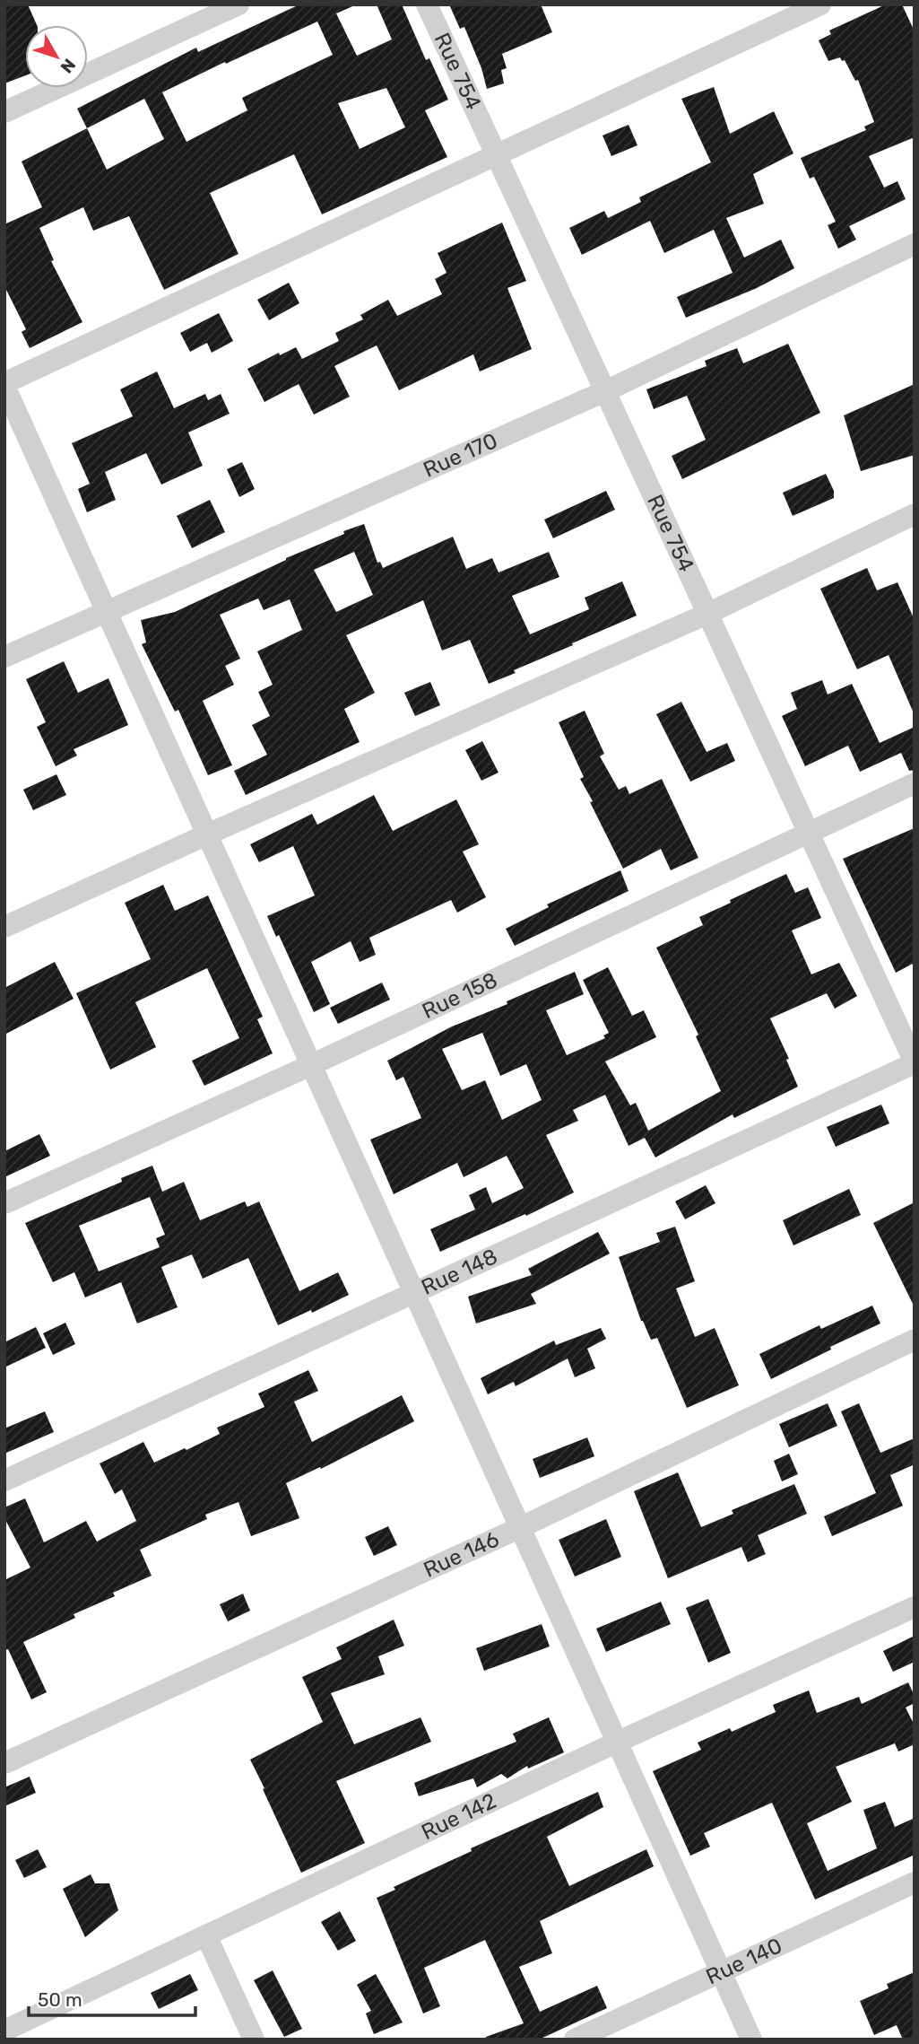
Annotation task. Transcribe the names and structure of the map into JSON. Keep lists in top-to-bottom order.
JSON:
{
  "streets": {
    "street": [
      "Rue 754",
      "Rue 170",
      "Rue 158",
      "Rue 148",
      "Rue 146",
      "Rue 142",
      "Rue 140"
    ]
  },
  "crossings": [
    ["Rue 754", "Rue 170"],
    ["Rue 754", "Rue 158"],
    ["Rue 754", "Rue 148"]
  ],
  "scale_bar": "50 m",
  "north": "bottom right"
}
